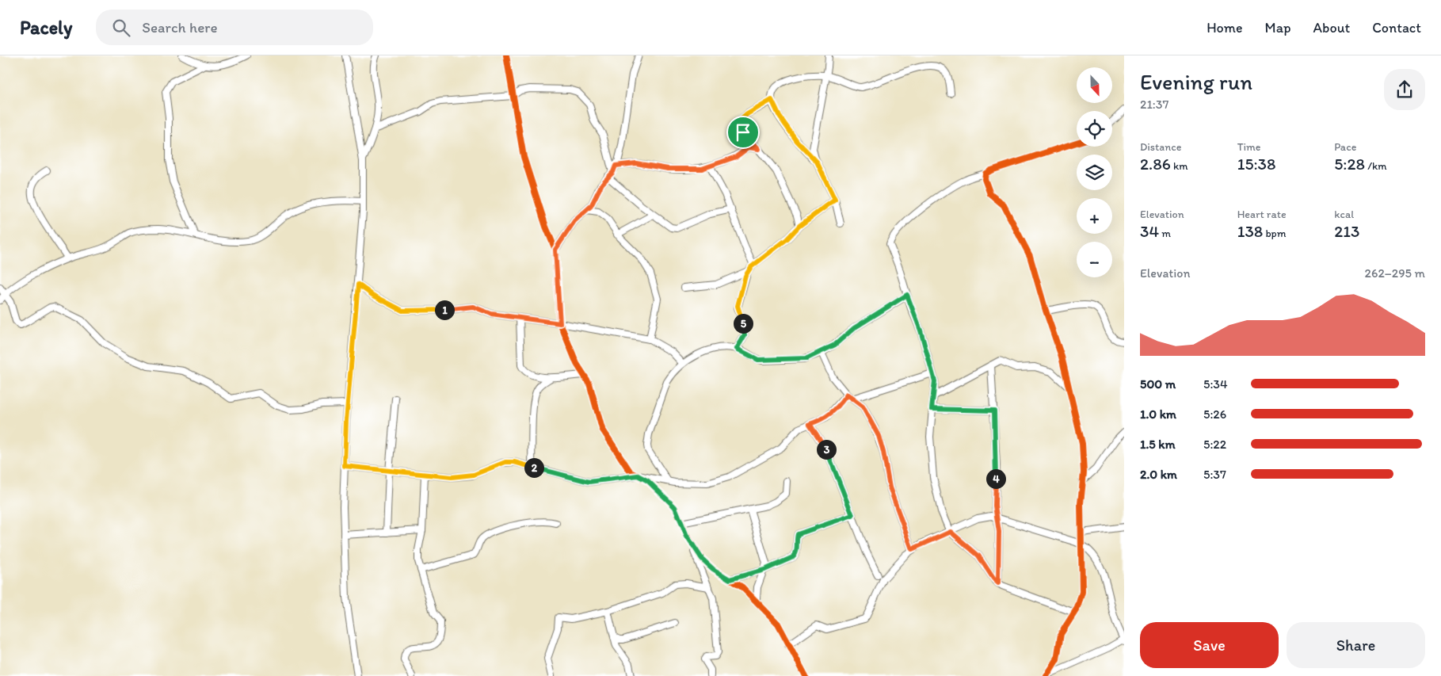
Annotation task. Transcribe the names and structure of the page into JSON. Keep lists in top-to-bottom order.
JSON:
{
  "north": "bottom",
  "page": {
    "header": "Pacely",
    "search": "Search here",
    "nav": [
      "Home",
      "Map",
      "About",
      "Contact"
    ],
    "heading": ["Evening run", "21:37"],
    "map_buttons": ["+", "−"],
    "stats": [
      ["Distance", "2.86 km"],
      ["Time", "15:38"],
      ["Pace", "5:28 /km"],
      ["Elevation", "34 m"],
      ["Heart rate", "138 bpm"],
      ["kcal", "213"]
    ],
    "chart": ["Elevation", "262–295 m"],
    "pins": [
      "1",
      "5",
      "3",
      "2",
      "4"
    ],
    "list": [
      {
        "name": "500 m",
        "note": "5:34"
      },
      {
        "name": "1.0 km",
        "note": "5:26"
      },
      {
        "name": "1.5 km",
        "note": "5:22"
      },
      {
        "name": "2.0 km",
        "note": "5:37"
      }
    ],
    "buttons": ["Save", "Share"]
  }
}
